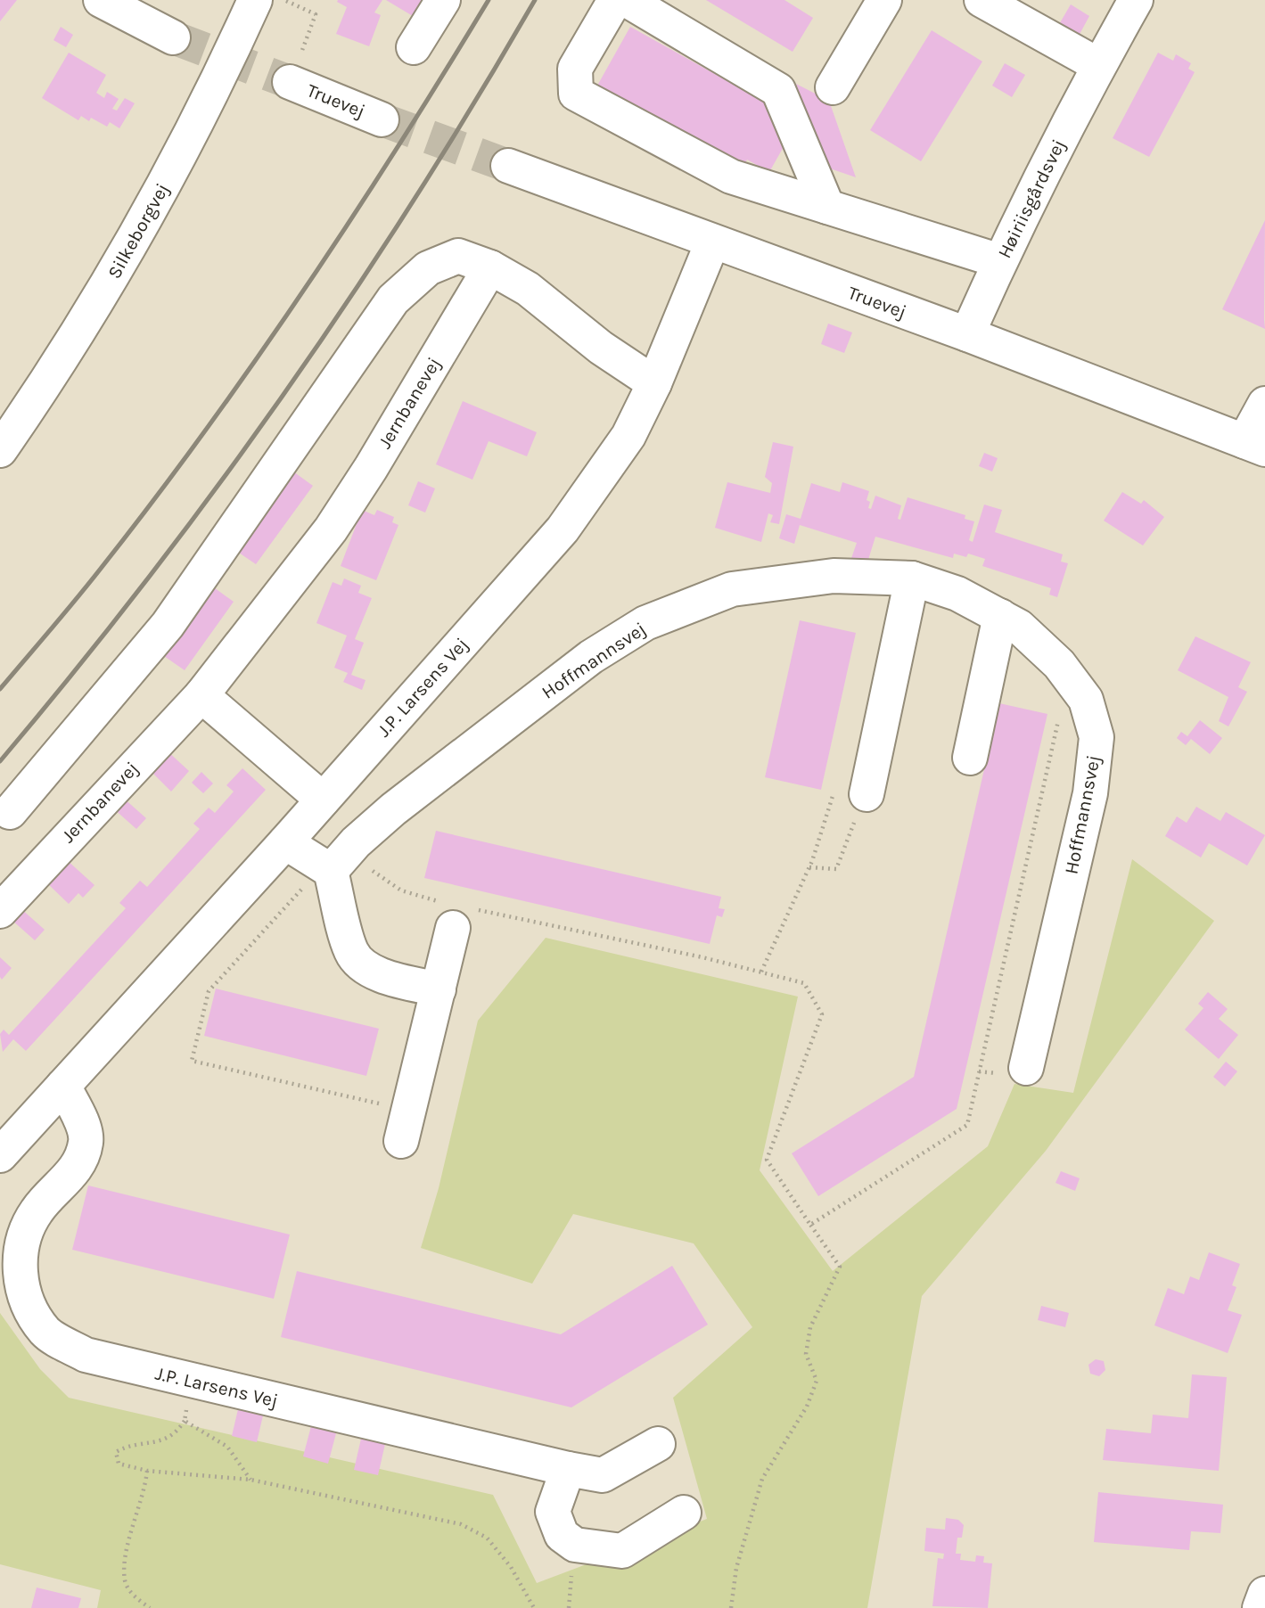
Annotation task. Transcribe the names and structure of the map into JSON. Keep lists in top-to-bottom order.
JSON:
{
  "streets": {
    "street": [
      "Truevej",
      "Høiriisgårdsvej",
      "Silkeborgvej",
      "Jernbanevej",
      "Hoffmannsvej",
      "J.P. Larsens Vej"
    ]
  },
  "crossings": [
    ["Truevej", "Høiriisgårdsvej"],
    ["Truevej", "J.P. Larsens Vej"]
  ]
}
